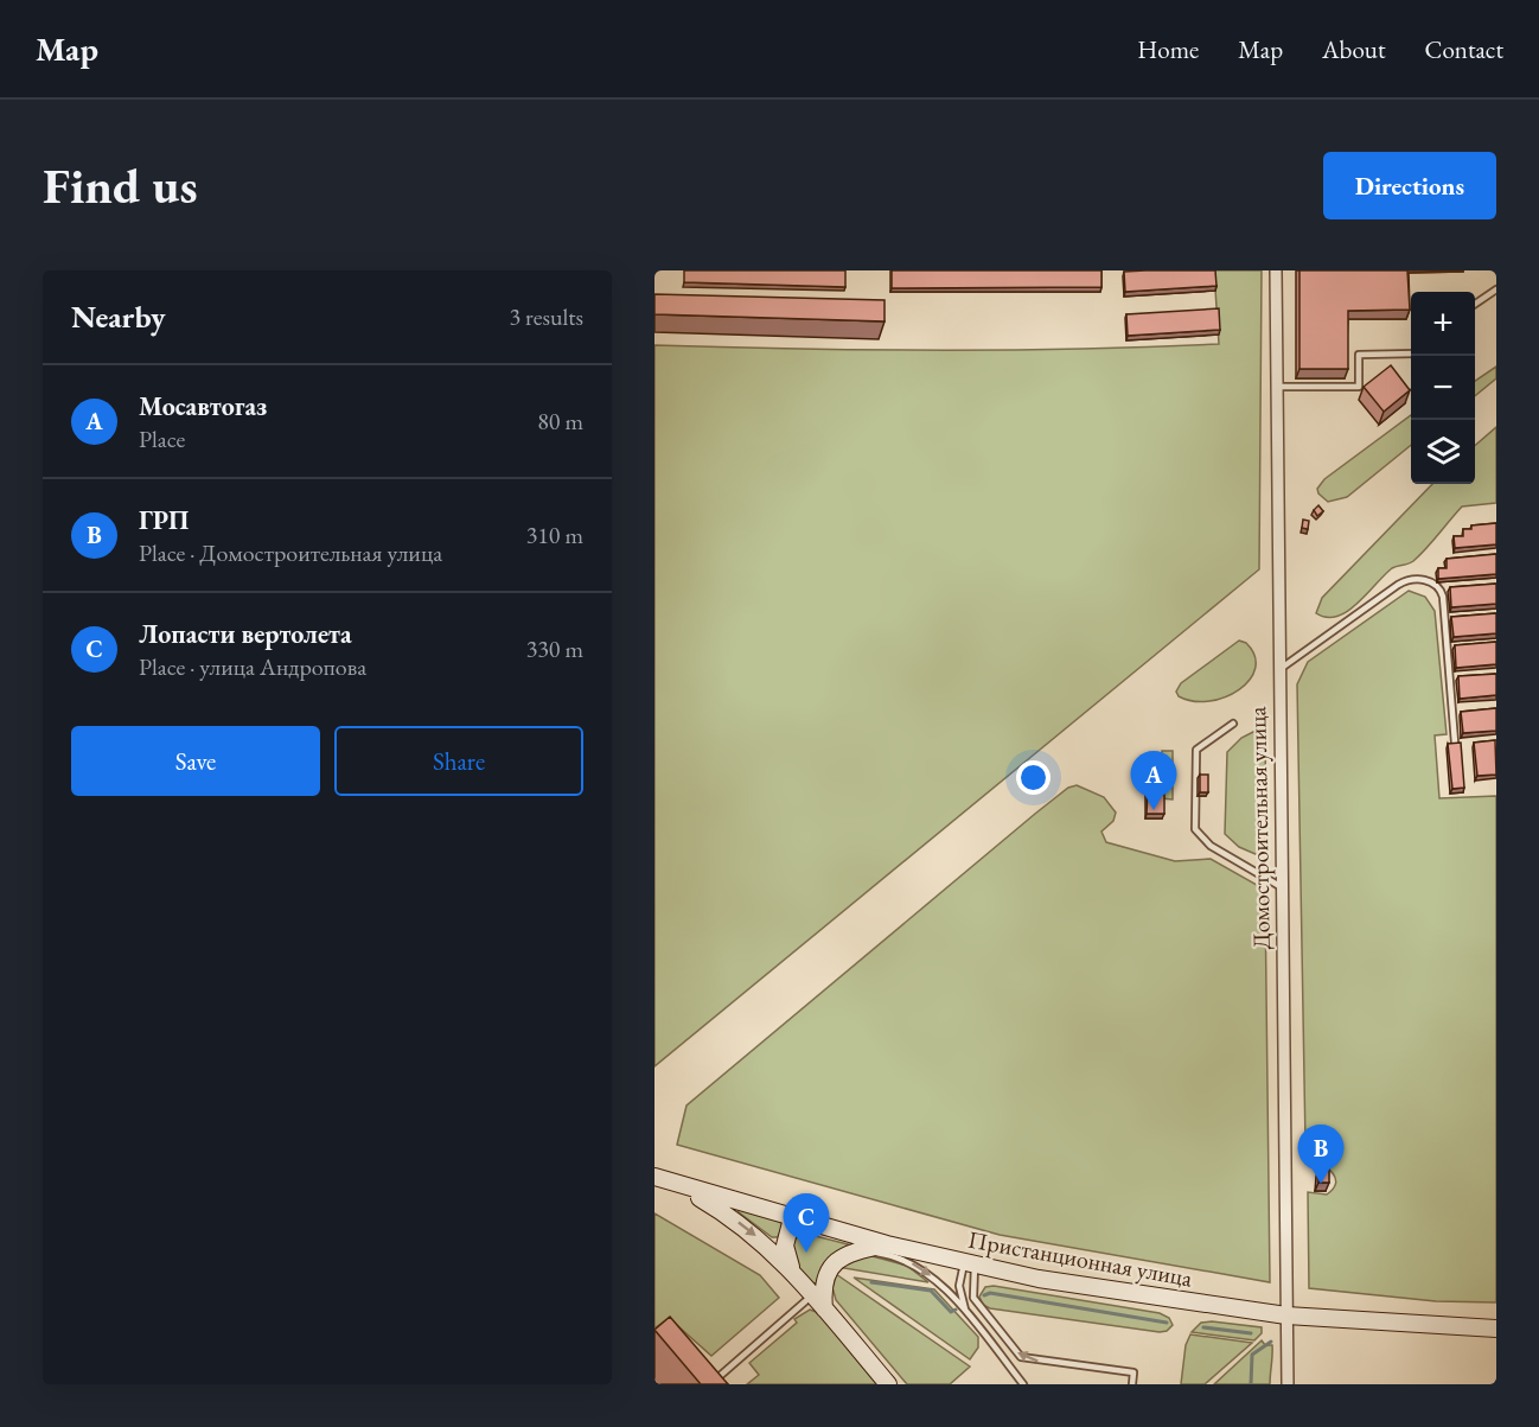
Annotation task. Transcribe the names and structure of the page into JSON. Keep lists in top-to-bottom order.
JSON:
{
  "streets": {
    "main road": ["Пристанционная улица"],
    "street": ["Домостроительная улица"]
  },
  "crossings": [
    ["Домостроительная улица", "Пристанционная улица"]
  ],
  "page": {
    "header": "Map",
    "nav": [
      "Home",
      "Map",
      "About",
      "Contact"
    ],
    "buttons": [
      "Directions",
      ["Save", "Share"]
    ],
    "title": "Find us",
    "heading": ["Nearby", "3 results"],
    "map_buttons": ["+", "−"],
    "list": [
      {
        "mark": "A",
        "name": "Мосавтогаз",
        "note": "Place",
        "value": "80 m"
      },
      {
        "mark": "B",
        "name": "ГРП",
        "note": "Place · Домостроительная улица",
        "value": "310 m"
      },
      {
        "mark": "C",
        "name": "Лопасти вертолета",
        "note": "Place · улица Андропова",
        "value": "330 m"
      }
    ],
    "pins": ["A", "B", "C"]
  }
}
